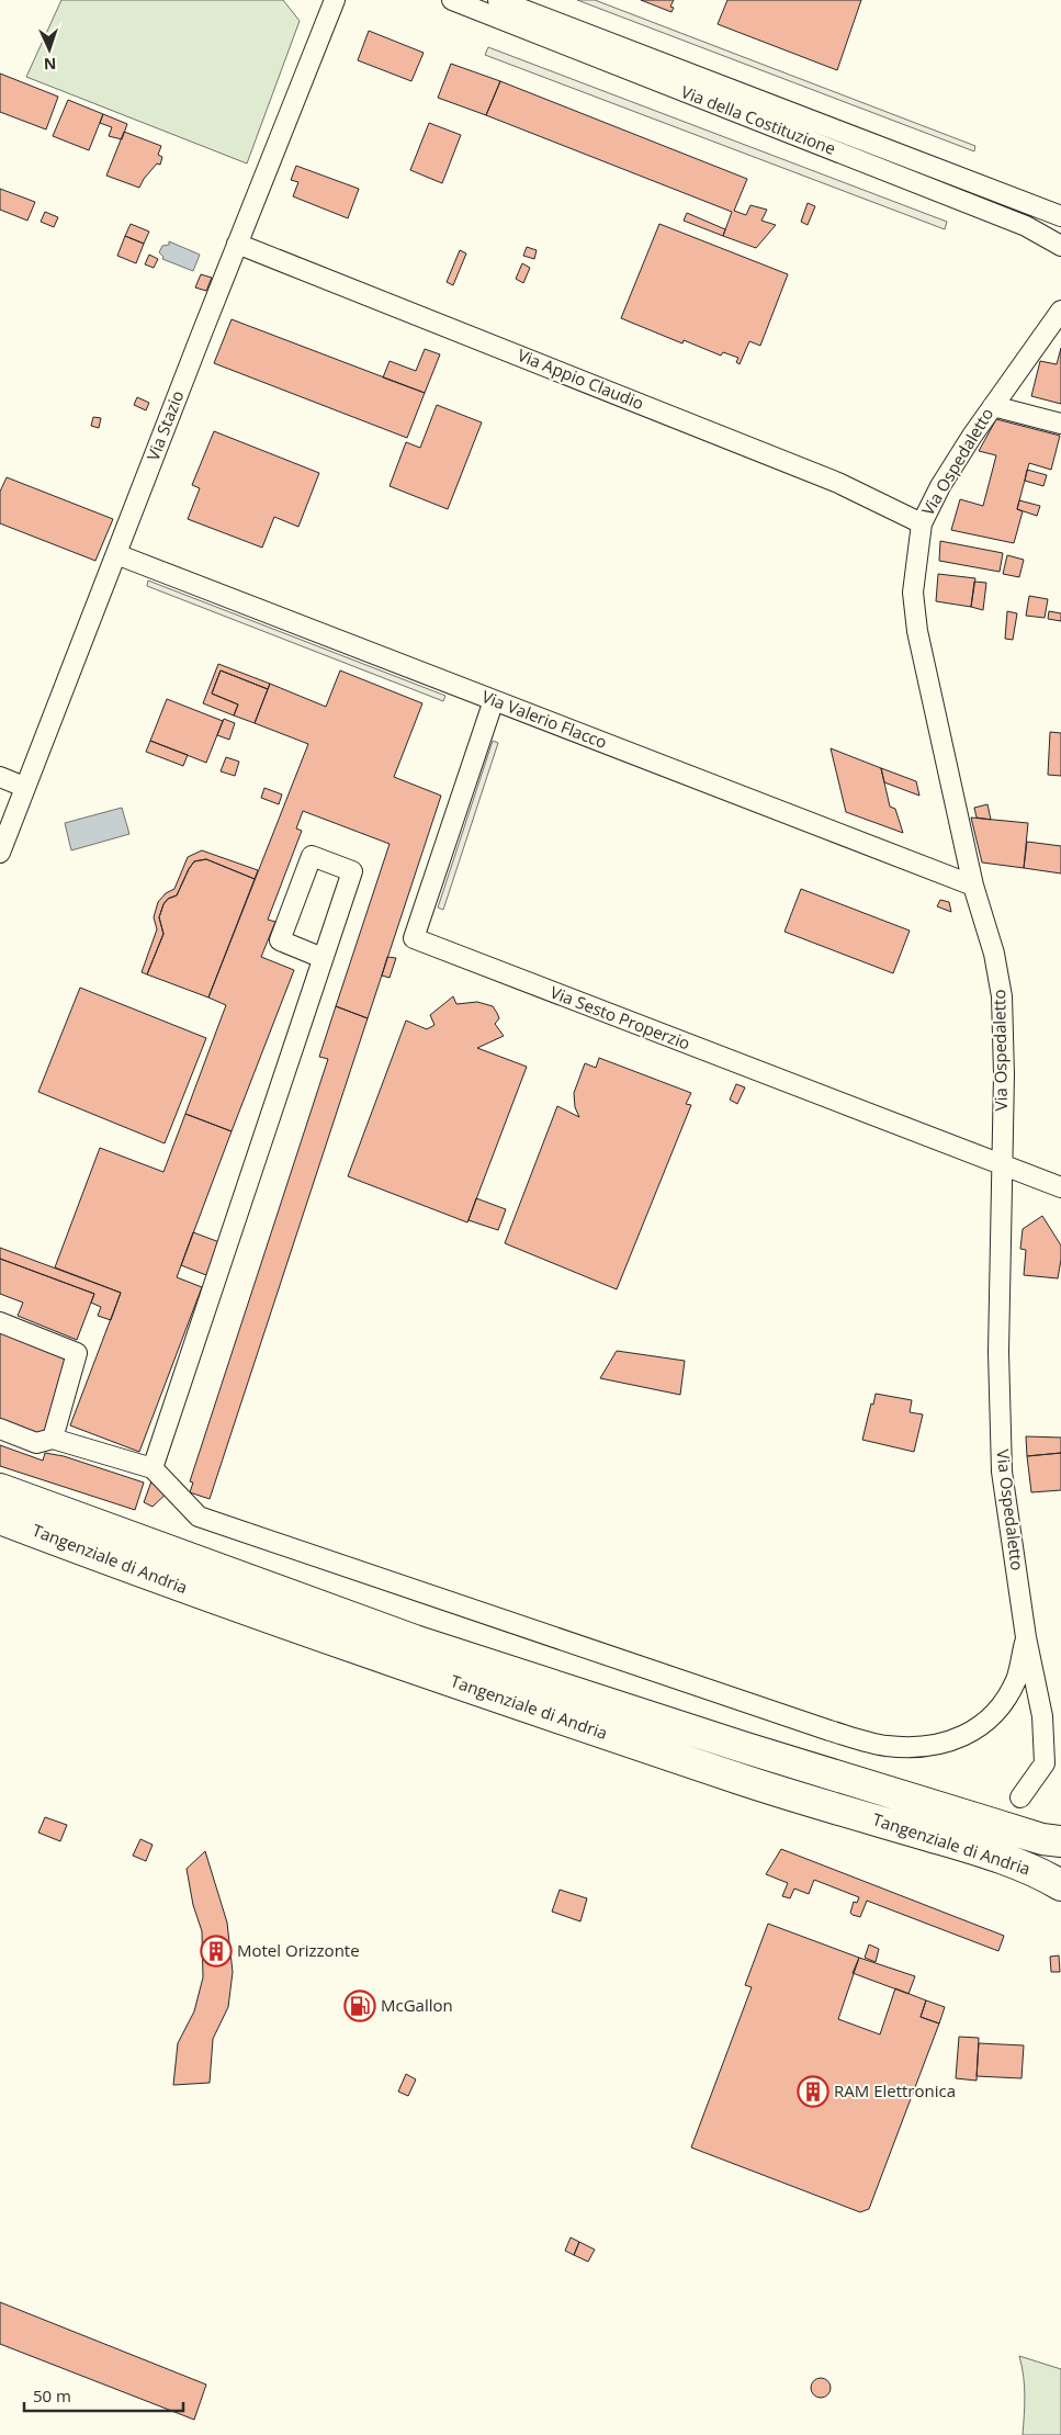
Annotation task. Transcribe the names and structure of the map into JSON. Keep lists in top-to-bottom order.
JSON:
{
  "streets": {
    "main road": ["Tangenziale di Andria"],
    "street": [
      "Via della Costituzione",
      "Via Appio Claudio",
      "Via Stazio",
      "Via Ospedaletto",
      "Via Valerio Flacco",
      "Via Sesto Properzio"
    ]
  },
  "crossings": [
    ["Via Appio Claudio", "Via Stazio"],
    ["Via Appio Claudio", "Via Ospedaletto"],
    ["Via Stazio", "Via Valerio Flacco"],
    ["Via Ospedaletto", "Via Valerio Flacco"],
    ["Via Ospedaletto", "Via Sesto Properzio"],
    ["Via Valerio Flacco", "Via Sesto Properzio"]
  ],
  "places": {
    "building": ["Motel Orizzonte", "RAM Elettronica"],
    "fuel station": ["McGallon"]
  },
  "scale_bar": "50 m",
  "north": "bottom"
}
